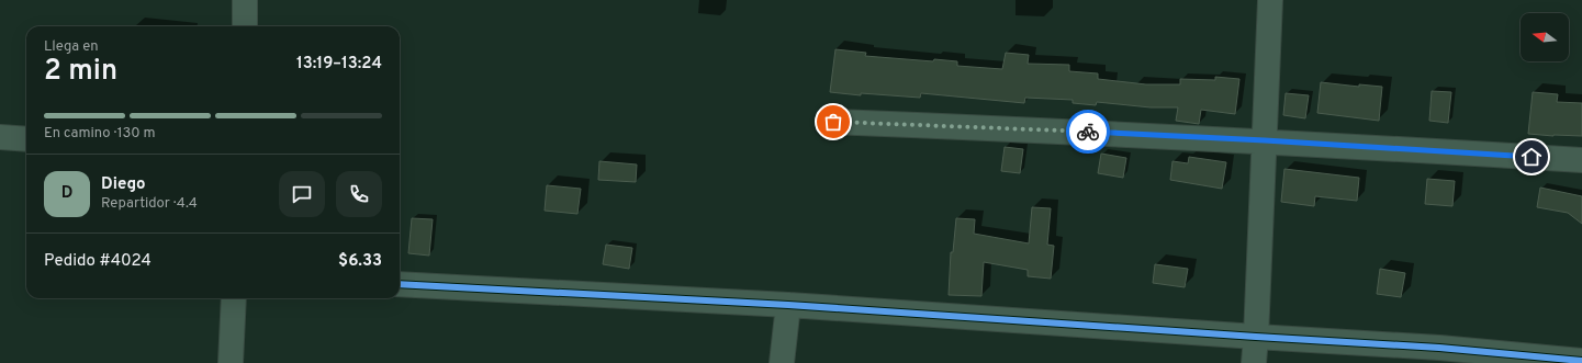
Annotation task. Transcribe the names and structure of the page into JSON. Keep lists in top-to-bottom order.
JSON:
{
  "north": "left",
  "page": {
    "heading": ["2 min", "Llega en", "13:19–13:24"],
    "panel": [
      "Diego",
      "Repartidor · 4.4",
      "Pedido #4024",
      "$6.33"
    ],
    "bar": "En camino · 130 m",
    "round": "D"
  }
}
